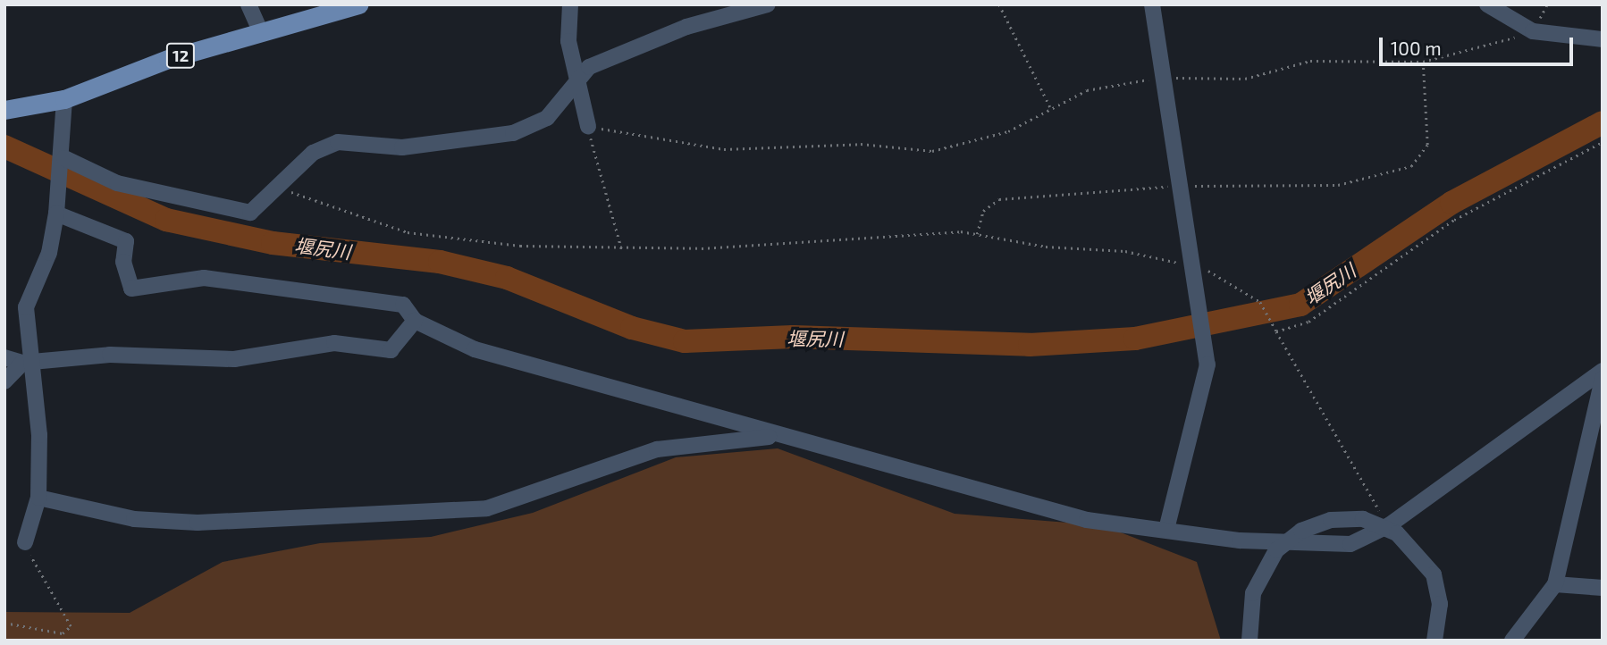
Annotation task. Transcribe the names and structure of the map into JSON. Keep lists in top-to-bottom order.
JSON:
{
  "streets": {
    "main road": ["12"]
  },
  "water": ["堰尻川"],
  "scale_bar": "100 m"
}
